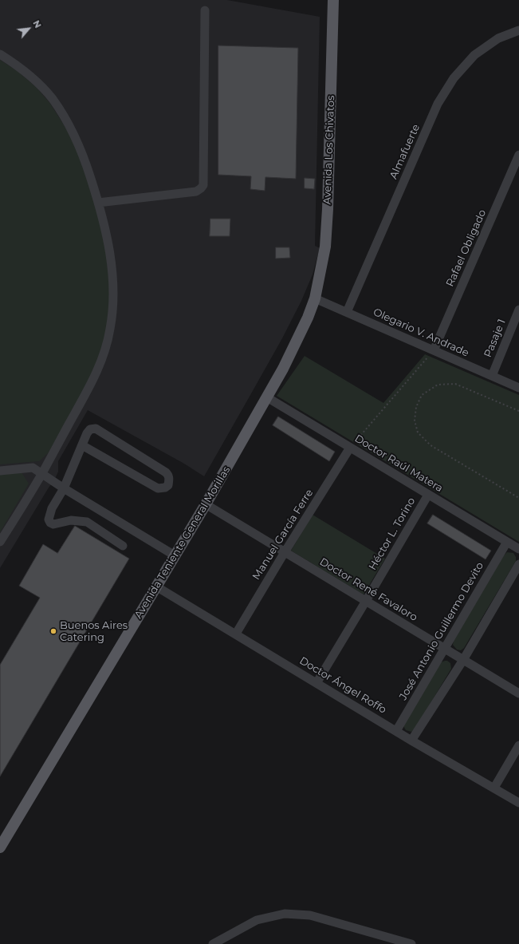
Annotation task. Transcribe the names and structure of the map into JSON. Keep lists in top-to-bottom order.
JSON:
{
  "streets": {
    "main road": ["Avenida Los Chivatos", "Avenida Teniente General Morillas"],
    "street": [
      "Almafuerte",
      "Rafael Obligado",
      "Olegario V. Andrade",
      "Pasaje 1",
      "Doctor Raúl Matera",
      "Héctor L. Torino",
      "Manuel García Ferre",
      "Doctor René Favaloro",
      "José Antonio Guillermo Devito",
      "Doctor Ángel Roffo"
    ]
  },
  "crossings": [
    ["Avenida Los Chivatos", "Olegario V. Andrade"],
    ["Avenida Los Chivatos", "Avenida Teniente General Morillas"],
    ["Almafuerte", "Olegario V. Andrade"],
    ["Rafael Obligado", "Olegario V. Andrade"],
    ["Olegario V. Andrade", "Pasaje 1"],
    ["Olegario V. Andrade", "Avenida Teniente General Morillas"],
    ["Doctor Raúl Matera", "Héctor L. Torino"],
    ["Doctor Raúl Matera", "Manuel García Ferre"],
    ["Doctor Raúl Matera", "Avenida Teniente General Morillas"],
    ["Doctor Raúl Matera", "José Antonio Guillermo Devito"],
    ["Héctor L. Torino", "Doctor René Favaloro"],
    ["Héctor L. Torino", "Doctor Ángel Roffo"],
    ["Manuel García Ferre", "Doctor René Favaloro"],
    ["Manuel García Ferre", "Doctor Ángel Roffo"],
    ["Avenida Teniente General Morillas", "Doctor René Favaloro"],
    ["Avenida Teniente General Morillas", "Doctor Ángel Roffo"],
    ["Doctor René Favaloro", "José Antonio Guillermo Devito"],
    ["José Antonio Guillermo Devito", "Doctor Ángel Roffo"]
  ],
  "places": ["Buenos Aires Catering"],
  "north": "top right"
}
